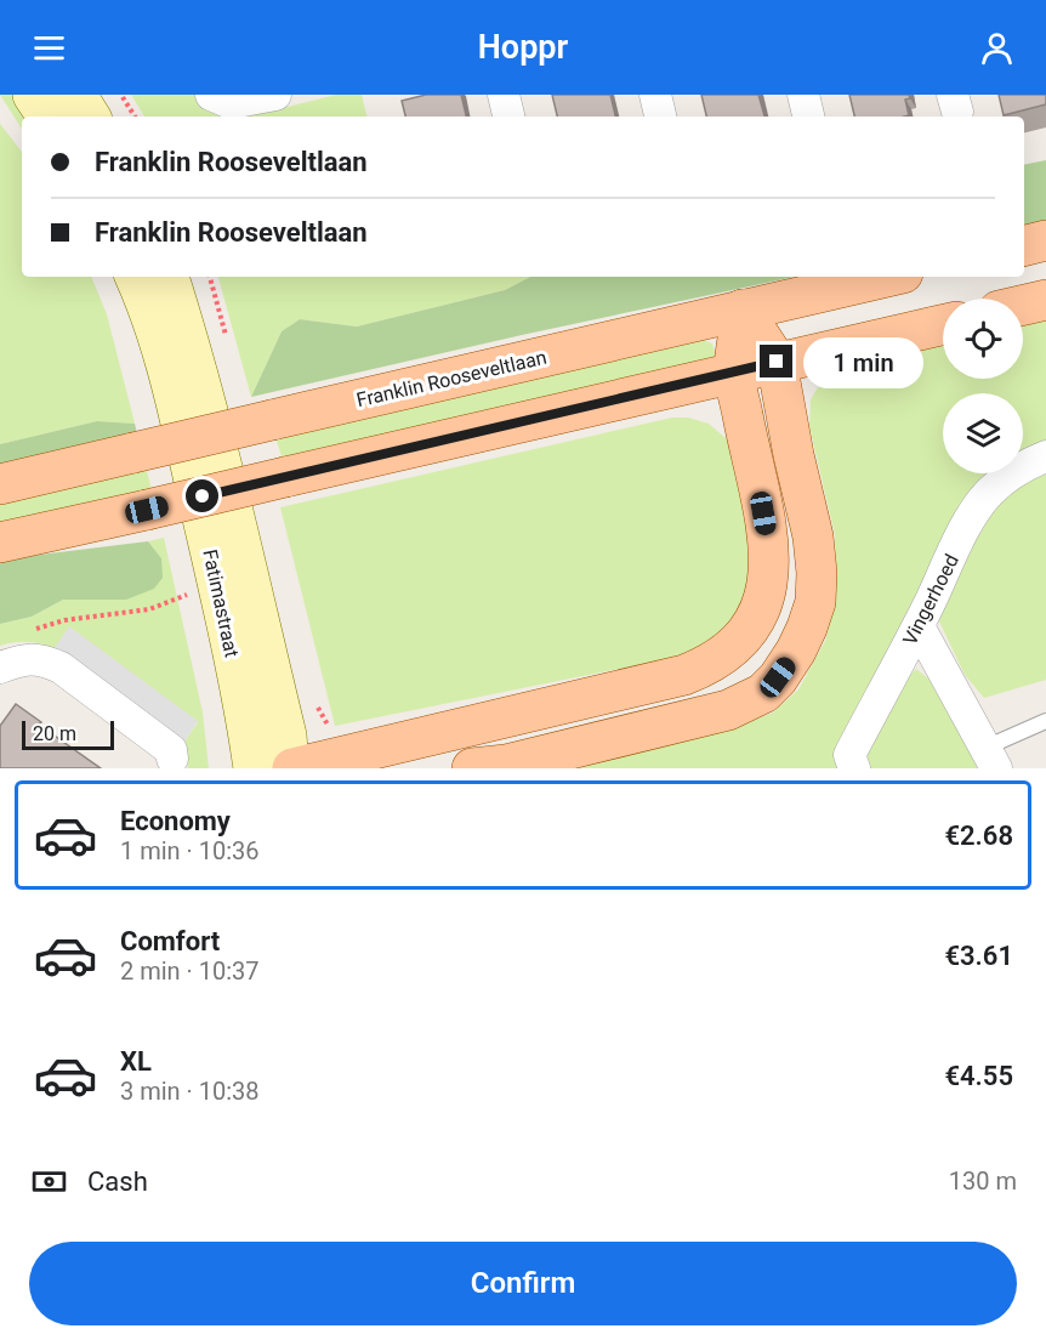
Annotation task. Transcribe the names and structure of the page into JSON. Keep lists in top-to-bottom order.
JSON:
{
  "streets": {
    "main road": ["Franklin Rooseveltlaan"],
    "street": ["Vingerhoed", "Fatimastraat"]
  },
  "scale_bar": "20 m",
  "page": {
    "header": "Hoppr",
    "banner": ["Franklin Rooseveltlaan", "Franklin Rooseveltlaan"],
    "bubble": "1 min",
    "scale": "20 m",
    "list": [
      {
        "name": "Economy",
        "note": "1 min · 10:36",
        "value": "€2.68"
      },
      {
        "name": "Comfort",
        "note": "2 min · 10:37",
        "value": "€3.61"
      },
      {
        "name": "XL",
        "note": "3 min · 10:38",
        "value": "€4.55"
      }
    ],
    "pay": ["Cash", "130 m"],
    "buttons": "Confirm"
  }
}
